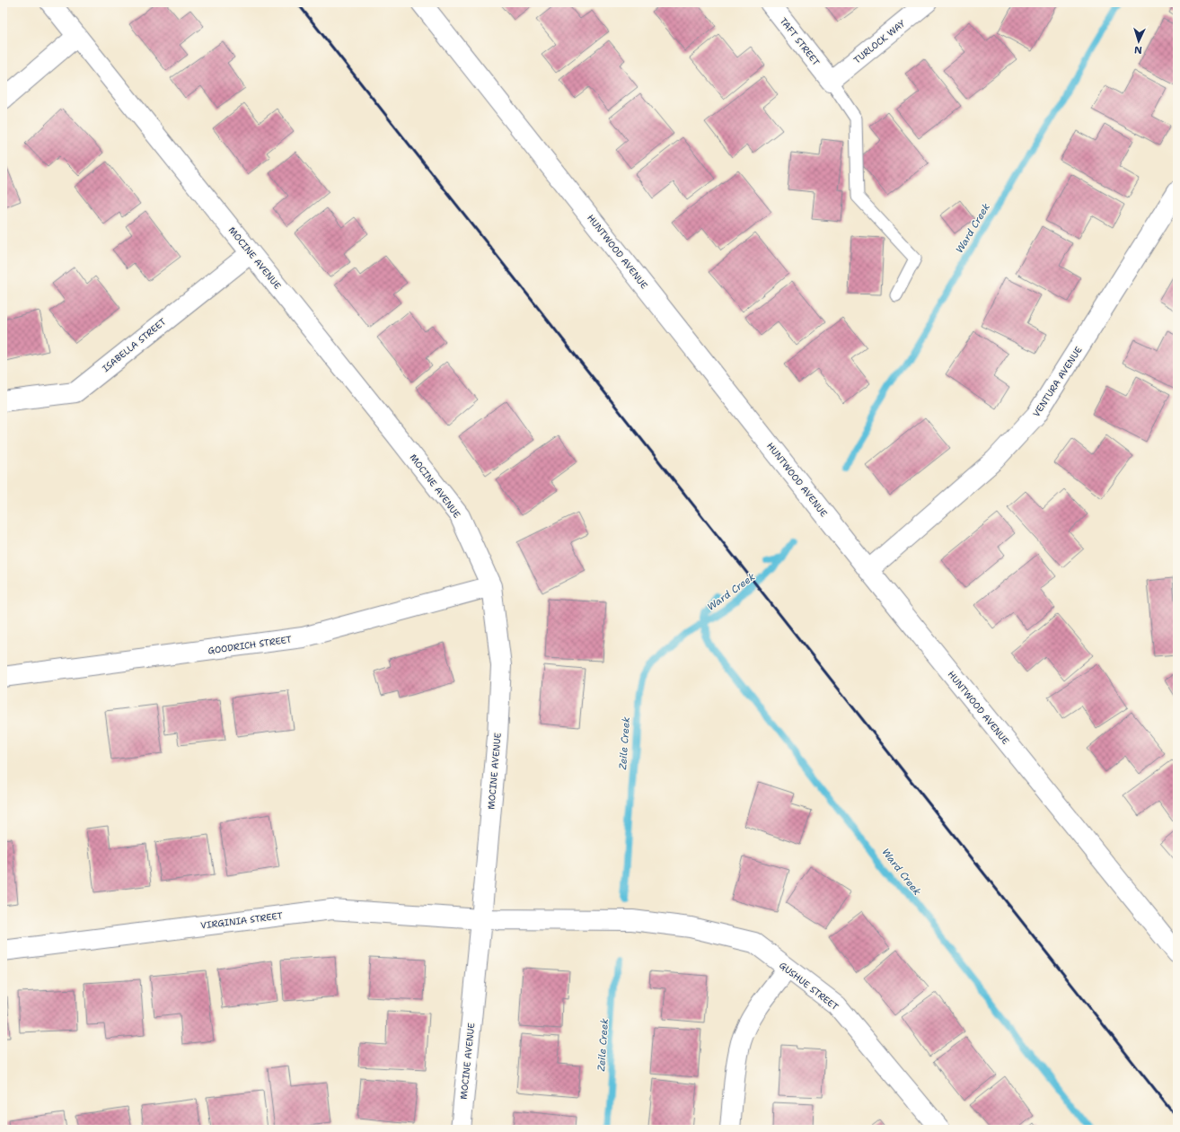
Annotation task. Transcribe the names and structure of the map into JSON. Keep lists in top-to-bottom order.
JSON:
{
  "streets": {
    "street": [
      "TAFT STREET",
      "TURLOCK WAY",
      "HUNTWOOD AVENUE",
      "MOCINE AVENUE",
      "ISABELLA STREET",
      "VENTURA AVENUE",
      "GOODRICH STREET",
      "VIRGINIA STREET",
      "GUSHUE STREET"
    ]
  },
  "crossings": [
    ["TAFT STREET", "TURLOCK WAY"],
    ["HUNTWOOD AVENUE", "VENTURA AVENUE"],
    ["MOCINE AVENUE", "ISABELLA STREET"],
    ["MOCINE AVENUE", "GOODRICH STREET"],
    ["MOCINE AVENUE", "VIRGINIA STREET"],
    ["VIRGINIA STREET", "GUSHUE STREET"]
  ],
  "water": ["Ward Creek", "Zeile Creek"],
  "north": "bottom"
}
